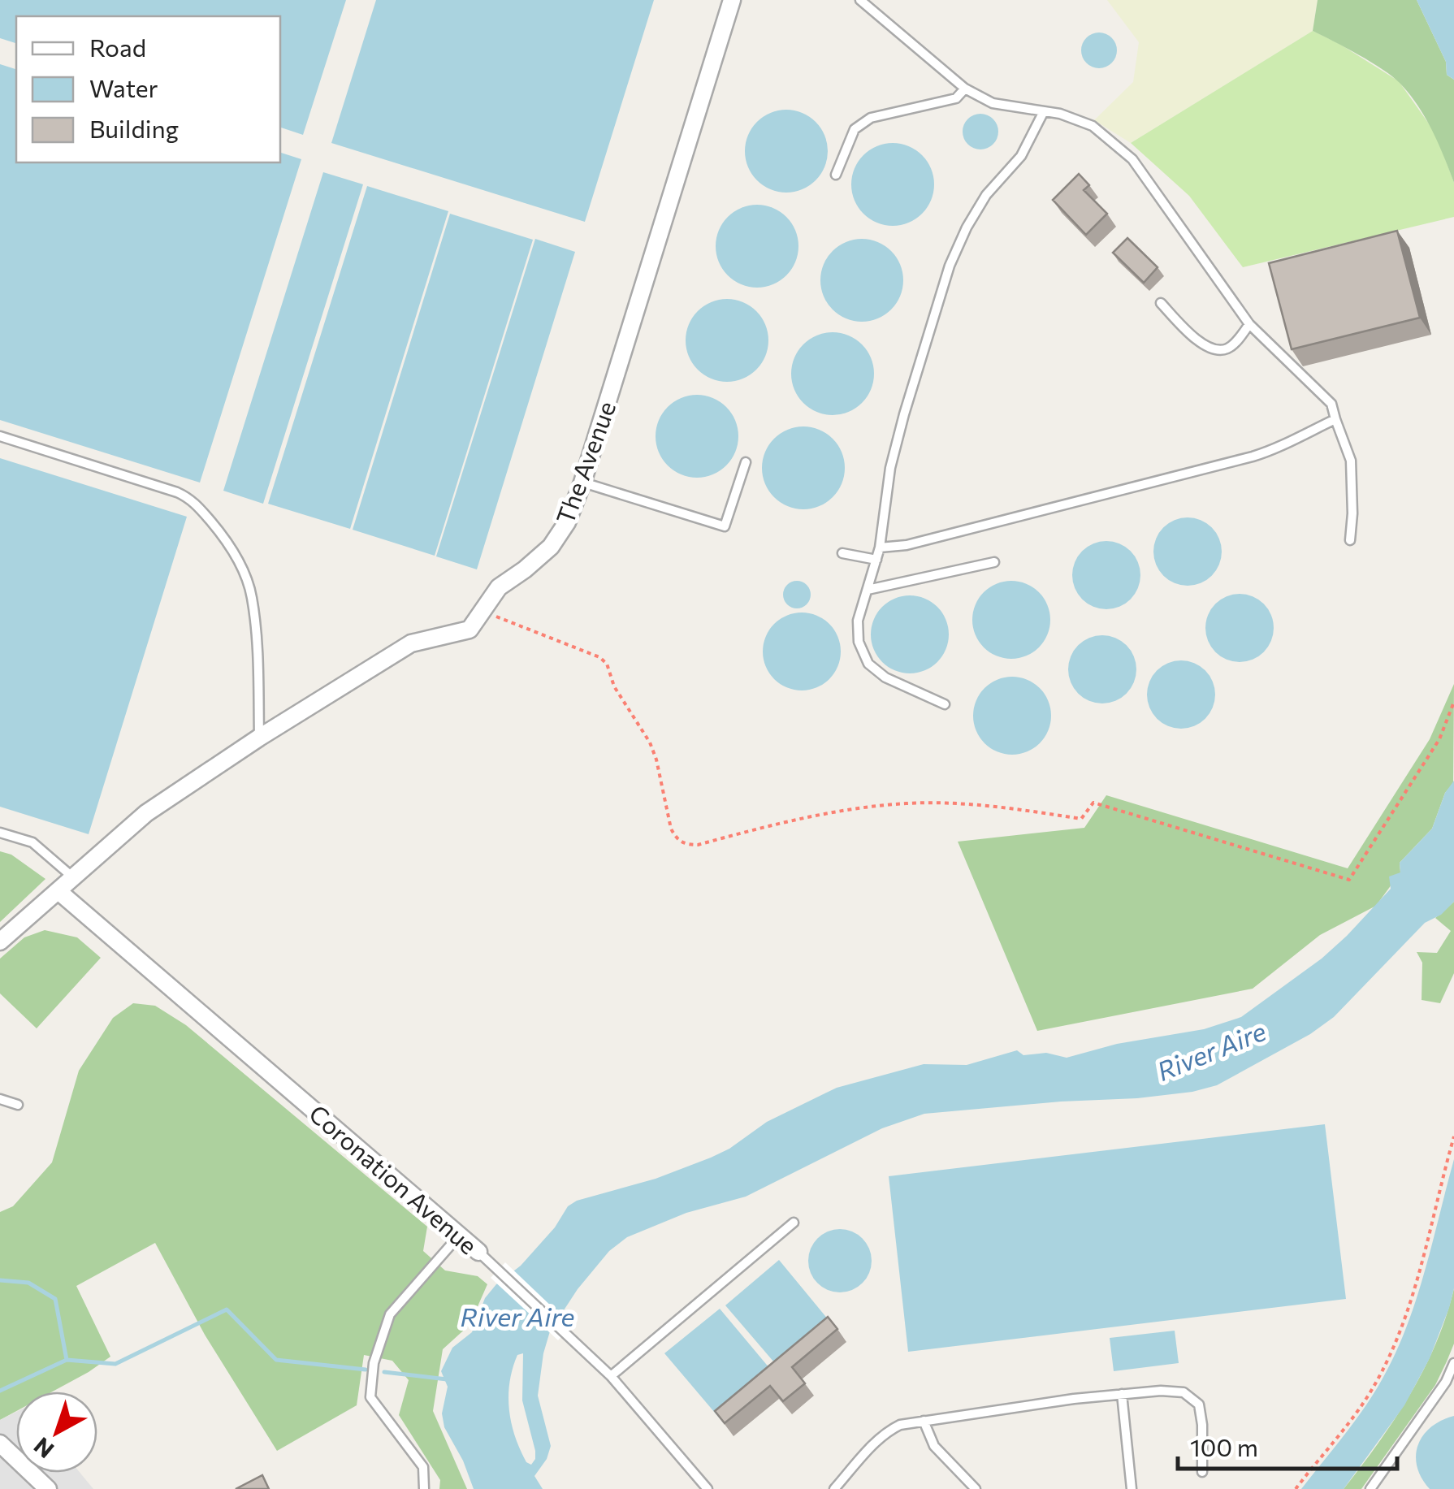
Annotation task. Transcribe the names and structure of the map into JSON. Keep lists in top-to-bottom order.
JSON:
{
  "streets": {
    "street": ["The Avenue", "Coronation Avenue"]
  },
  "crossings": [
    ["The Avenue", "Coronation Avenue"]
  ],
  "water": ["River Aire"],
  "legend": ["Road", "Water", "Building"],
  "scale_bar": "100 m",
  "north": "bottom left"
}
